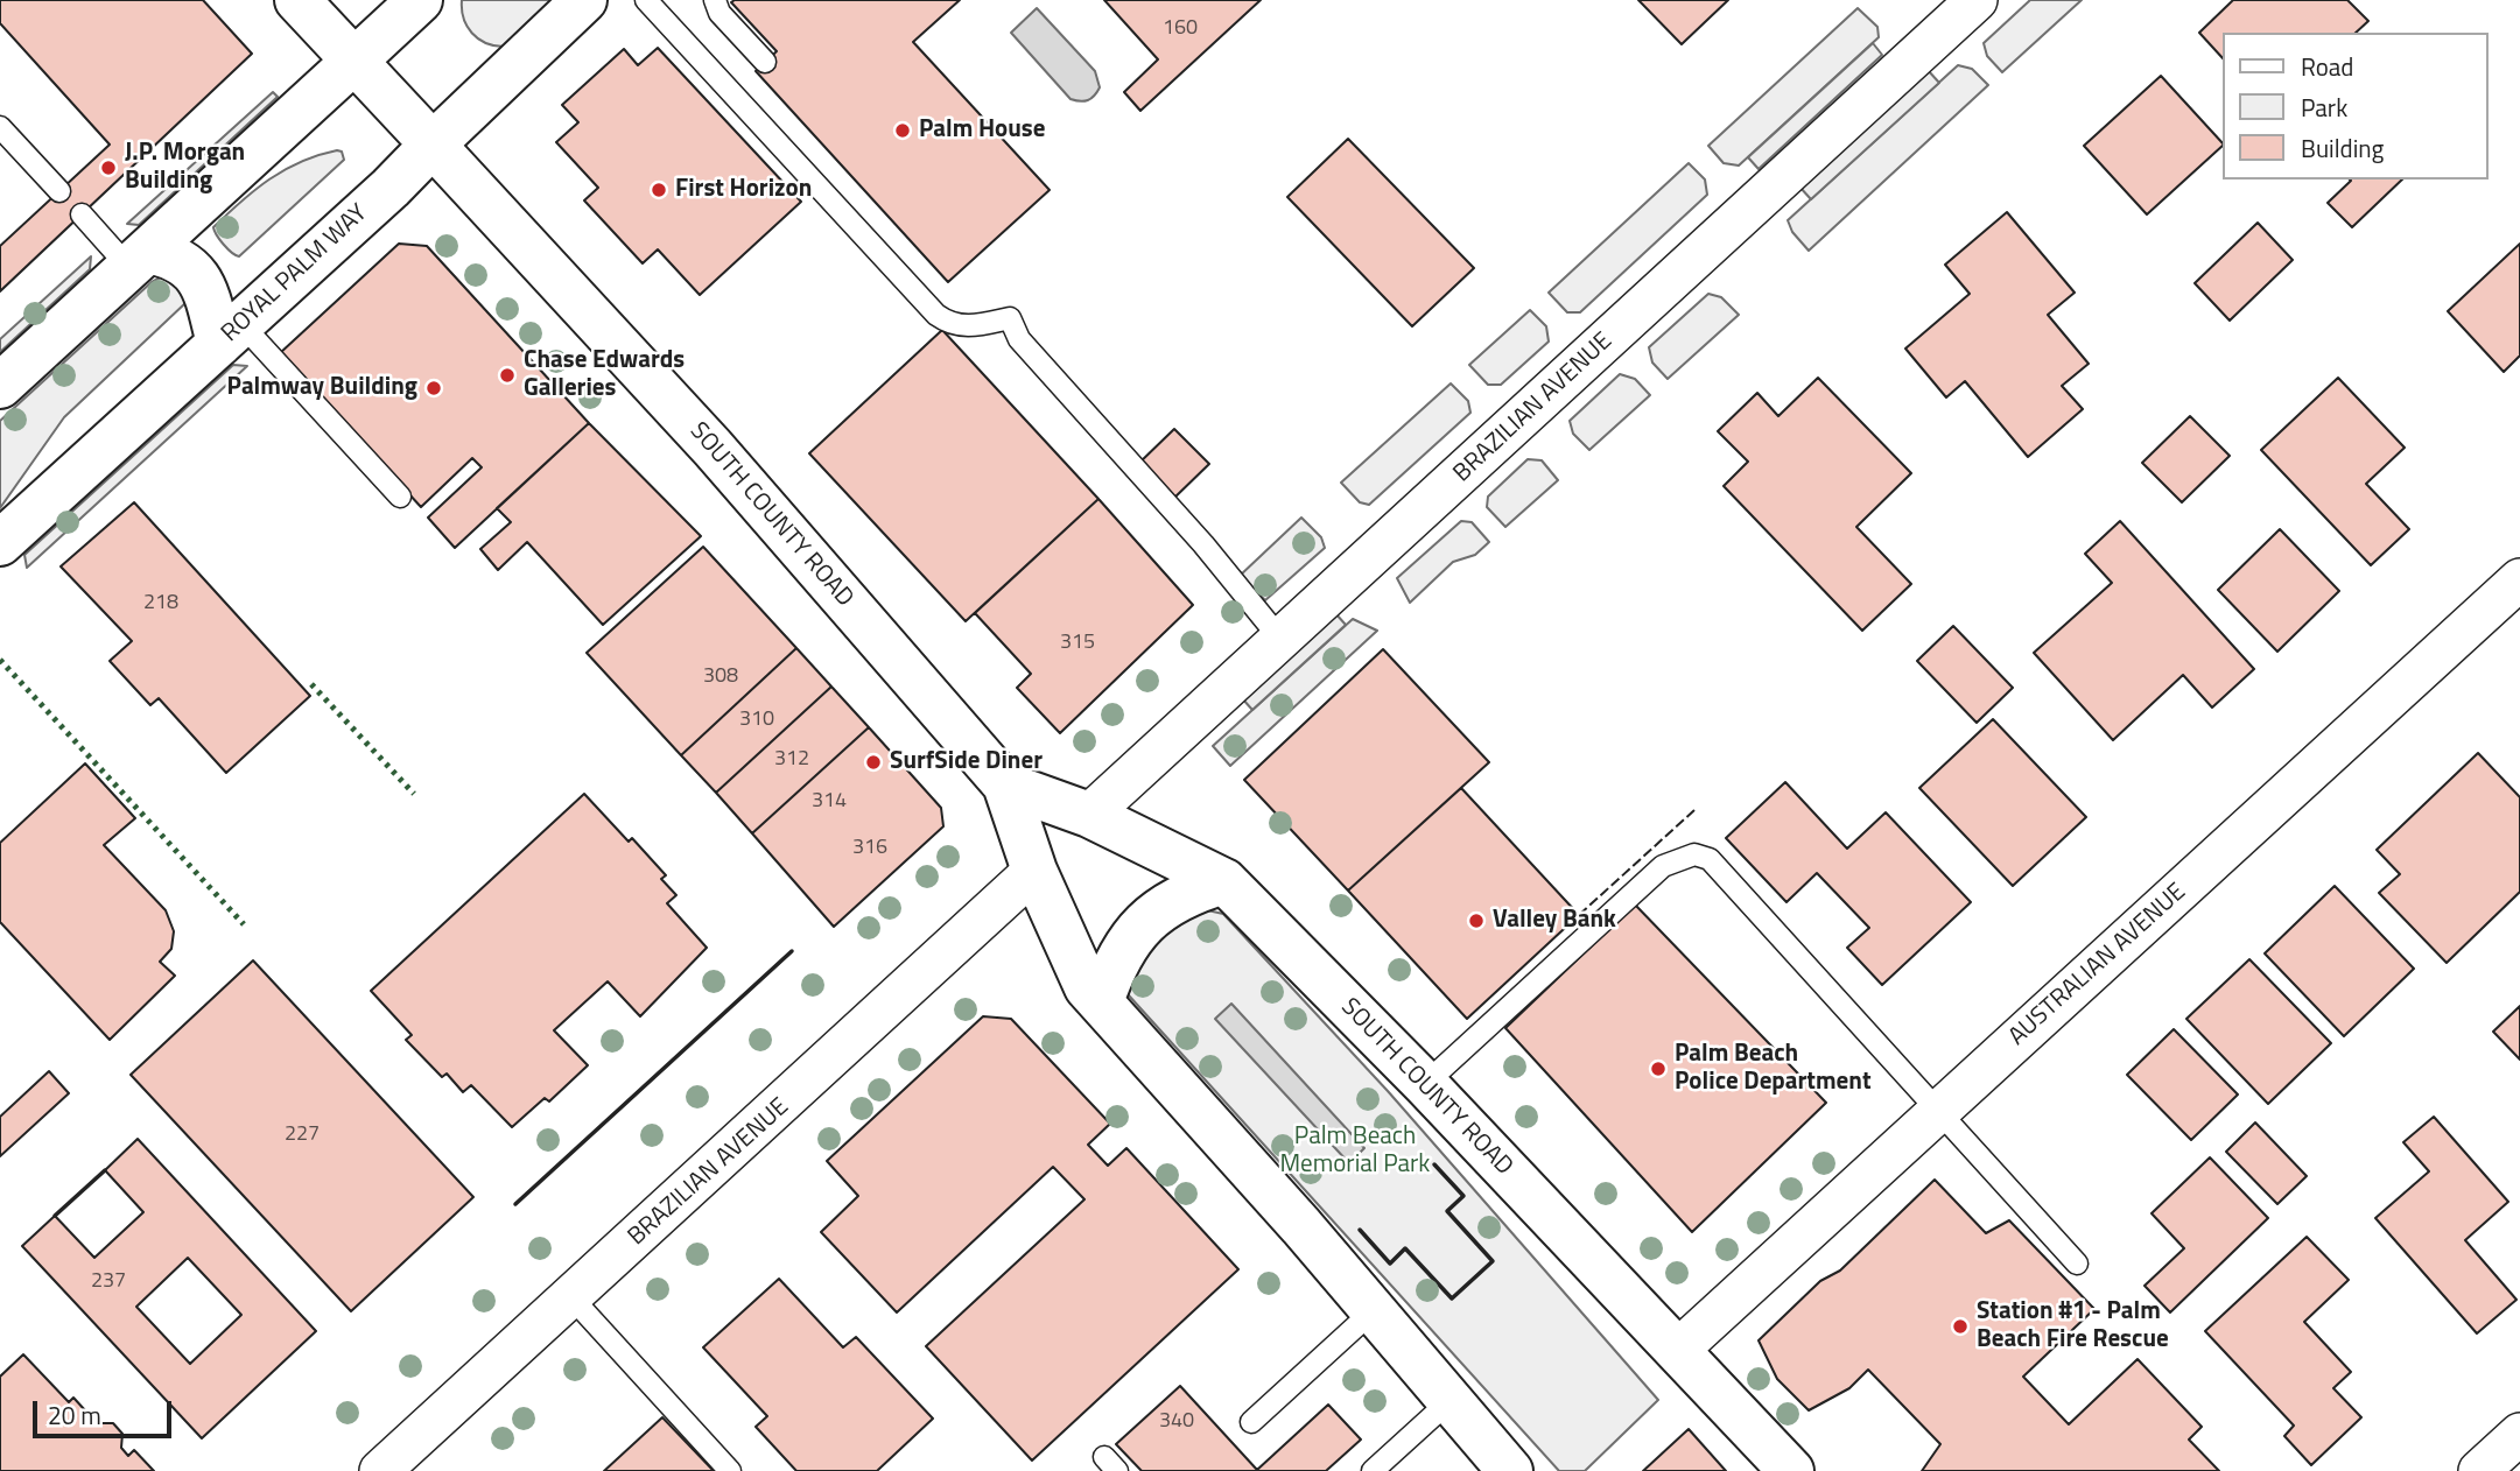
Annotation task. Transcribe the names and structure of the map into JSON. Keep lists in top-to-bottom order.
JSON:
{
  "streets": {
    "main road": ["ROYAL PALM WAY", "SOUTH COUNTY ROAD"],
    "street": ["BRAZILIAN AVENUE", "AUSTRALIAN AVENUE"]
  },
  "crossings": [
    ["ROYAL PALM WAY", "SOUTH COUNTY ROAD"],
    ["BRAZILIAN AVENUE", "SOUTH COUNTY ROAD"],
    ["SOUTH COUNTY ROAD", "AUSTRALIAN AVENUE"]
  ],
  "parks": ["Palm Beach Memorial Park"],
  "places": [
    "Palm House",
    "J.P. Morgan Building",
    "First Horizon",
    "Chase Edwards Galleries",
    "Palmway Building",
    "SurfSide Diner",
    "Valley Bank",
    "Palm Beach Police Department",
    "Station #1 - Palm Beach Fire Rescue"
  ],
  "house_numbers": [
    "160",
    "218",
    "315",
    "308",
    "310",
    "312",
    "314",
    "316",
    "227",
    "237",
    "340"
  ],
  "legend": ["Road", "Park", "Building"],
  "scale_bar": "20 m"
}
